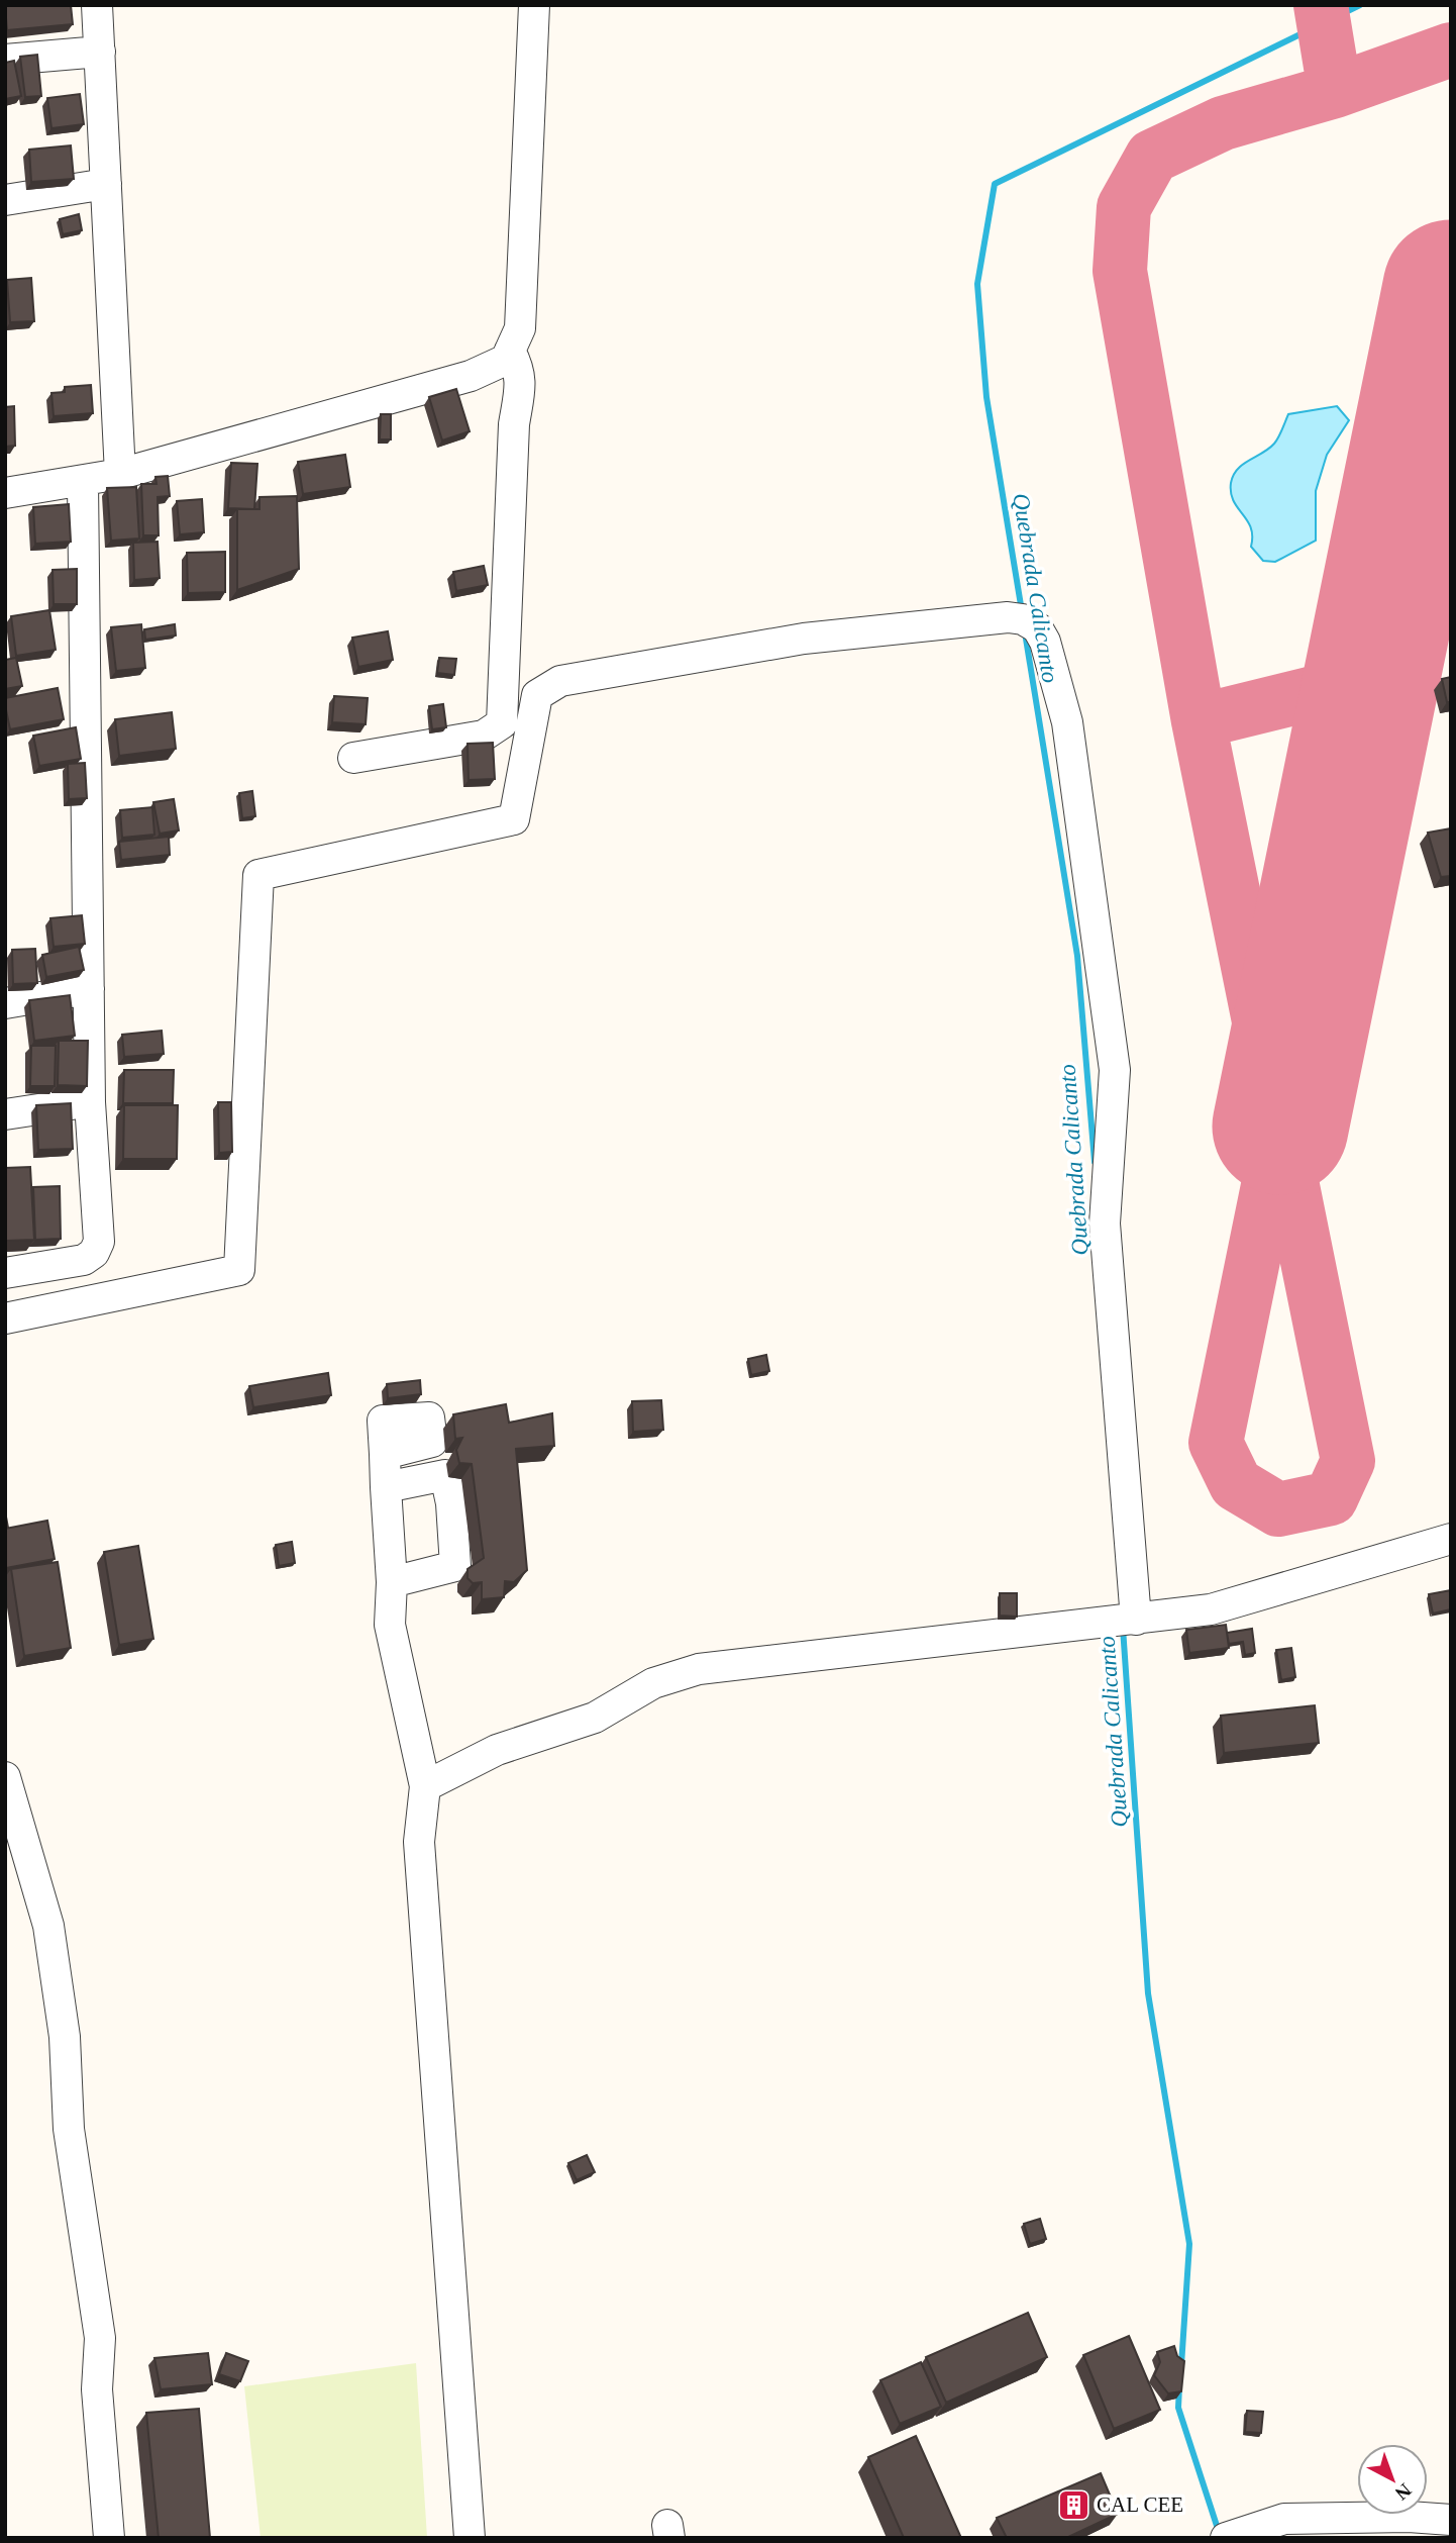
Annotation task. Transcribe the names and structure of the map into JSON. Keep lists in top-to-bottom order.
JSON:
{
  "water": ["Quebrada Calicanto"],
  "places": {
    "building": ["CAL CEE"]
  },
  "north": "bottom right"
}
